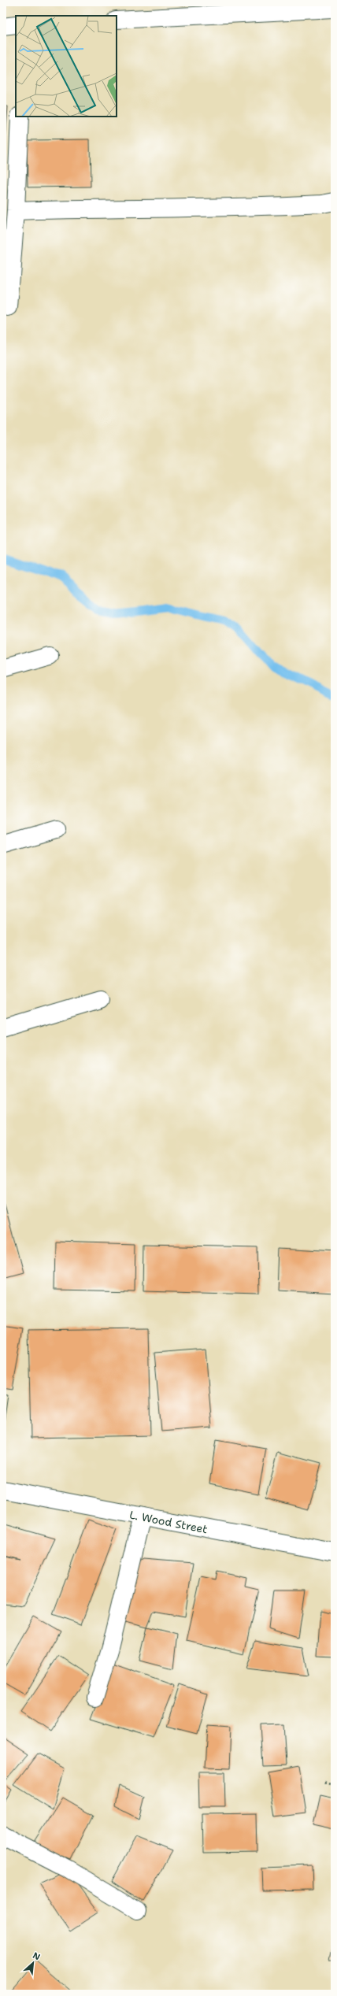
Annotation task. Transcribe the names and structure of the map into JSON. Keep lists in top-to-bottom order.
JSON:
{
  "streets": {
    "street": ["L. Wood Street"]
  },
  "north": "top right"
}
